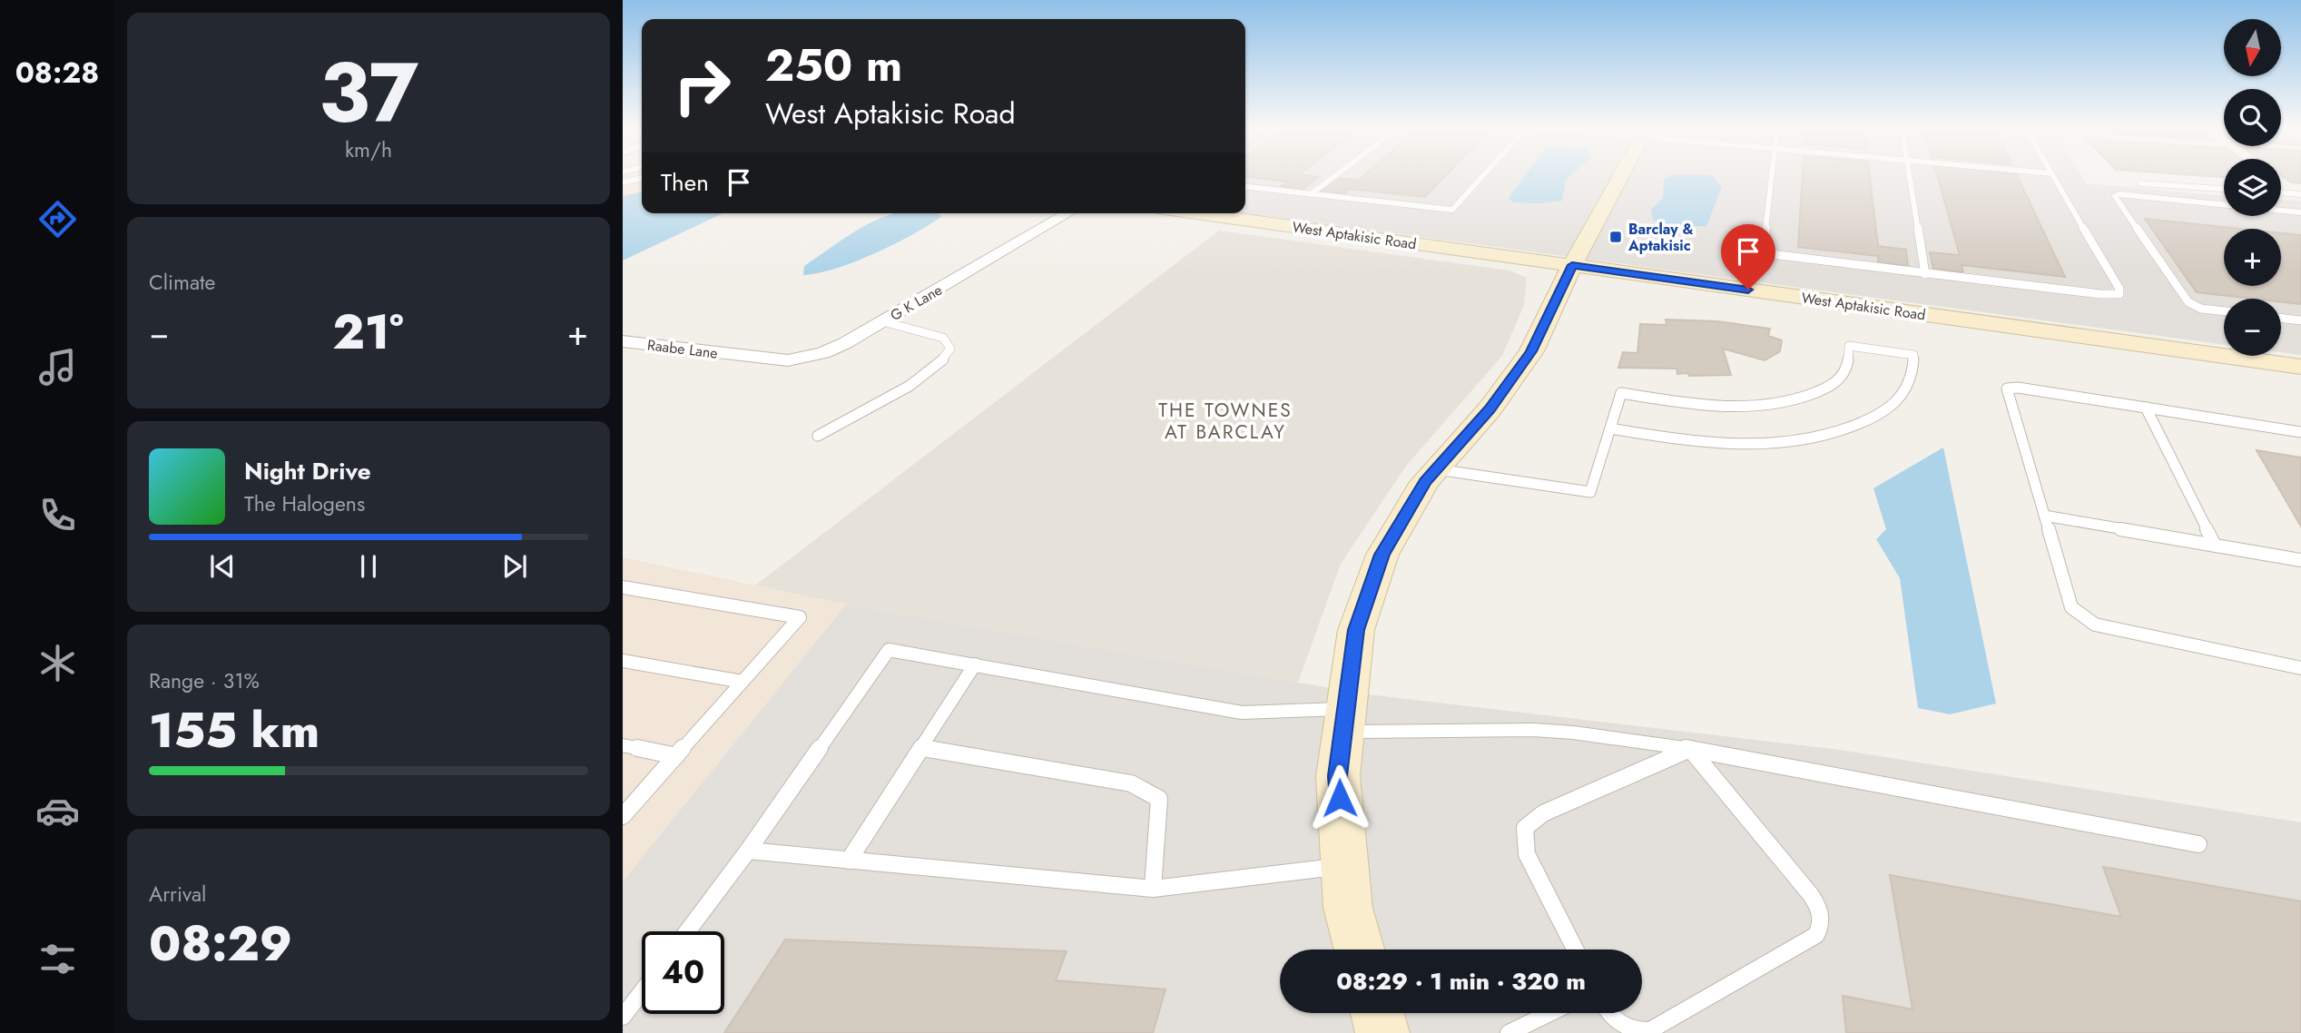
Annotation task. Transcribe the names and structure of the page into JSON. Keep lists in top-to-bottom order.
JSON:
{
  "streets": {
    "street": ["West Aptakisic Road", "G K Lane", "Raabe Lane"]
  },
  "crossings": [
    ["G K Lane", "Raabe Lane"]
  ],
  "districts": ["THE TOWNES AT BARCLAY"],
  "places": {
    "transit": ["Barclay & Aptakisic"]
  },
  "north": "bottom",
  "page": {
    "tabs": "08:28",
    "tile": [
      ["37", "km/h"],
      "Climate",
      ["Range · 31%", "155 km"],
      ["Arrival", "08:29"]
    ],
    "map_buttons": ["+", "−"],
    "turn": ["250 m", "West Aptakisic Road"],
    "then": "Then",
    "heat": ["−", "21°", "+"],
    "song": ["Night Drive", "The Halogens"],
    "limit": "40",
    "trip": "08:29 · 1 min · 320 m"
  }
}
